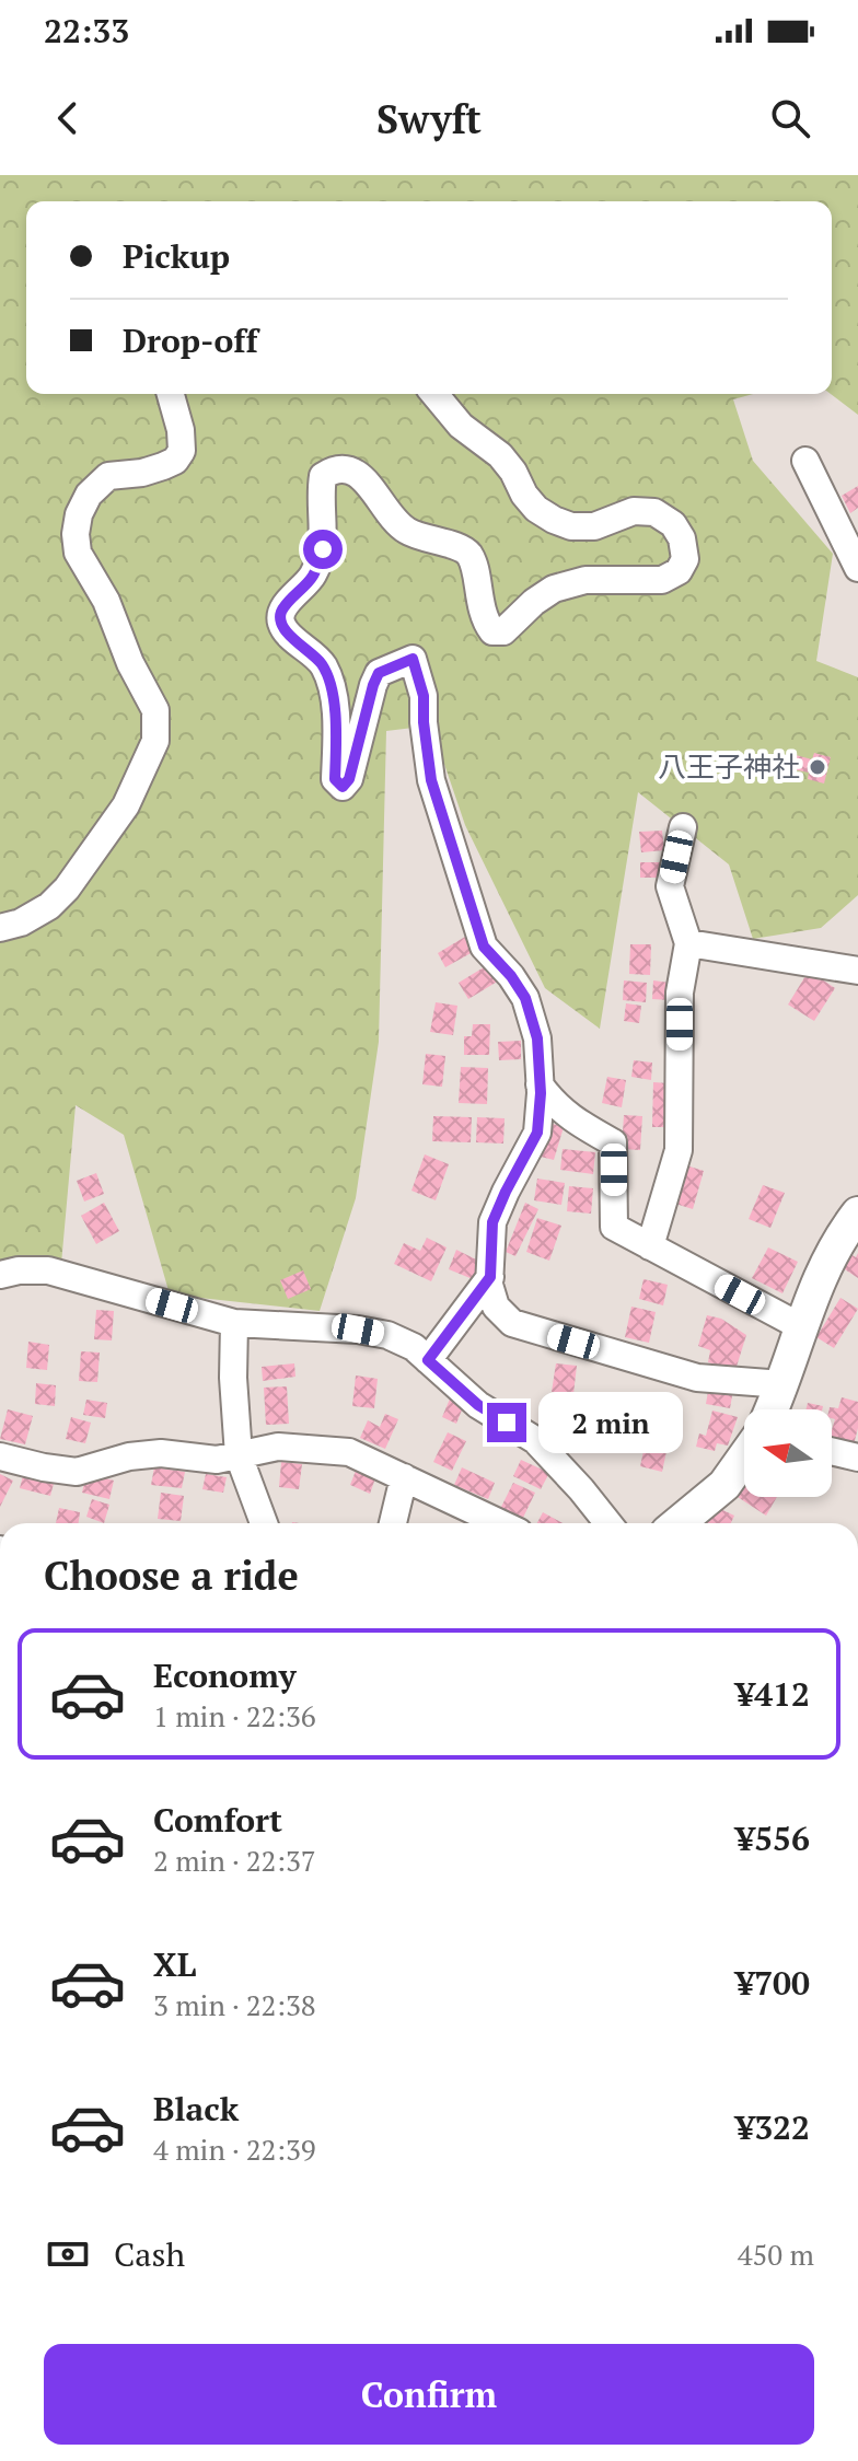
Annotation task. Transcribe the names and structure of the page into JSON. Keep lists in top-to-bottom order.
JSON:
{
  "places": ["八王子神社"],
  "north": "left",
  "page": {
    "status": "22:33",
    "header": "Swyft",
    "banner": ["Pickup", "Drop-off"],
    "bubble": "2 min",
    "heading": "Choose a ride",
    "list": [
      {
        "name": "Economy",
        "note": "1 min · 22:36",
        "value": "¥412"
      },
      {
        "name": "Comfort",
        "note": "2 min · 22:37",
        "value": "¥556"
      },
      {
        "name": "XL",
        "note": "3 min · 22:38",
        "value": "¥700"
      },
      {
        "name": "Black",
        "note": "4 min · 22:39",
        "value": "¥322"
      }
    ],
    "pay": ["Cash", "450 m"],
    "buttons": "Confirm"
  }
}
